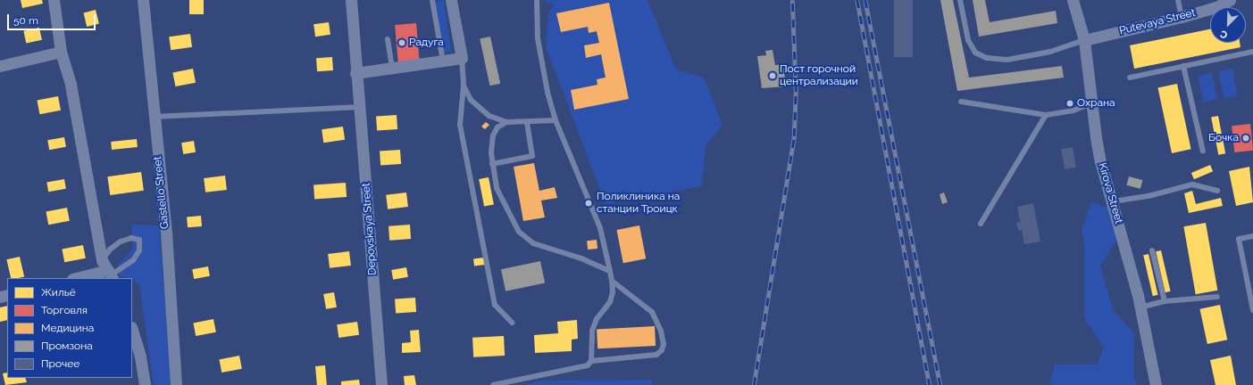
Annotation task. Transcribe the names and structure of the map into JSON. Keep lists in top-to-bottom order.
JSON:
{
  "streets": {
    "street": [
      "Putevaya Street",
      "Gastello Street",
      "Kirova Street",
      "Depovskaya Street"
    ]
  },
  "crossings": [
    ["Putevaya Street", "Kirova Street"]
  ],
  "places": [
    "Радуга",
    "Пост горочной централизации",
    "Охрана",
    "Бочка",
    "Поликлиника на станции Троицк"
  ],
  "legend": [
    "Жильё",
    "Торговля",
    "Медицина",
    "Промзона",
    "Прочее"
  ],
  "scale_bar": "50 m",
  "north": "bottom left"
}
